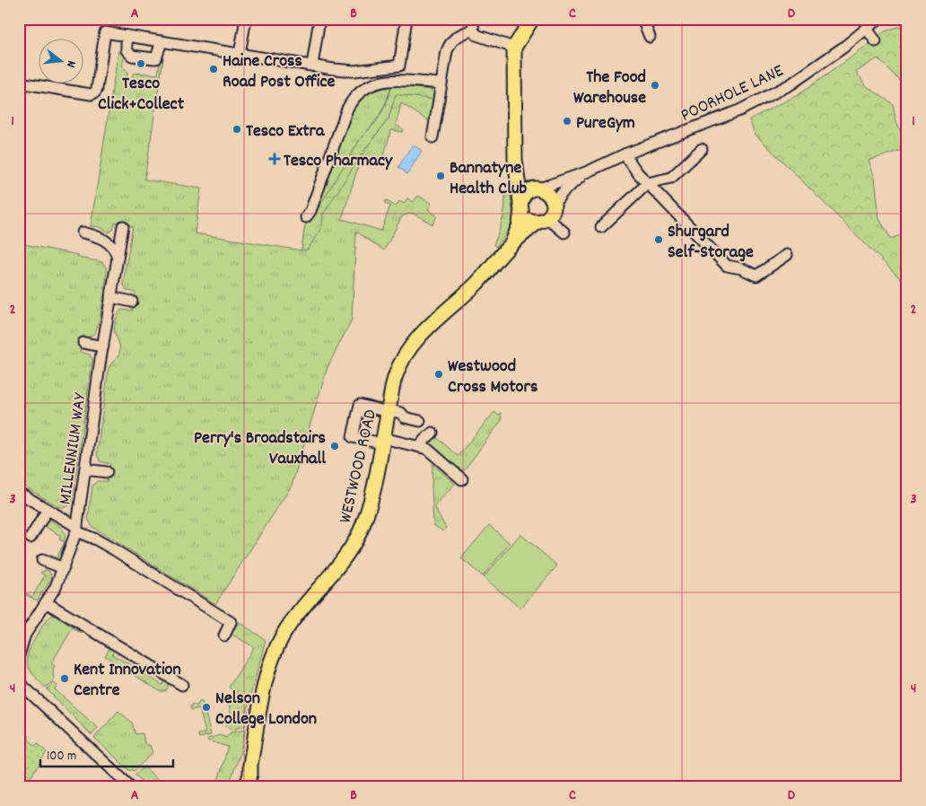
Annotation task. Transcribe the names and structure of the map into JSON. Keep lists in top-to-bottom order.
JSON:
{
  "streets": {
    "main road": ["WESTWOOD ROAD"],
    "street": ["POORHOLE LANE", "MILLENNIUM WAY"]
  },
  "crossings": [
    ["POORHOLE LANE", "WESTWOOD ROAD"]
  ],
  "places": {
    "other": [
      "Tesco Click+Collect",
      "Haine Cross Road Post Office",
      "The Food Warehouse",
      "PureGym",
      "Tesco Extra",
      "Bannatyne Health Club",
      "Shurgard Self-Storage",
      "Westwood Cross Motors",
      "Perry's Broadstairs Vauxhall",
      "Kent Innovation Centre",
      "Nelson College London"
    ],
    "health": ["Tesco Pharmacy"]
  },
  "scale_bar": "100 m",
  "north": "right",
  "grid": {
    "columns": [
      "A",
      "B",
      "C",
      "D"
    ],
    "rows": [
      "1",
      "2",
      "3",
      "4"
    ]
  }
}
